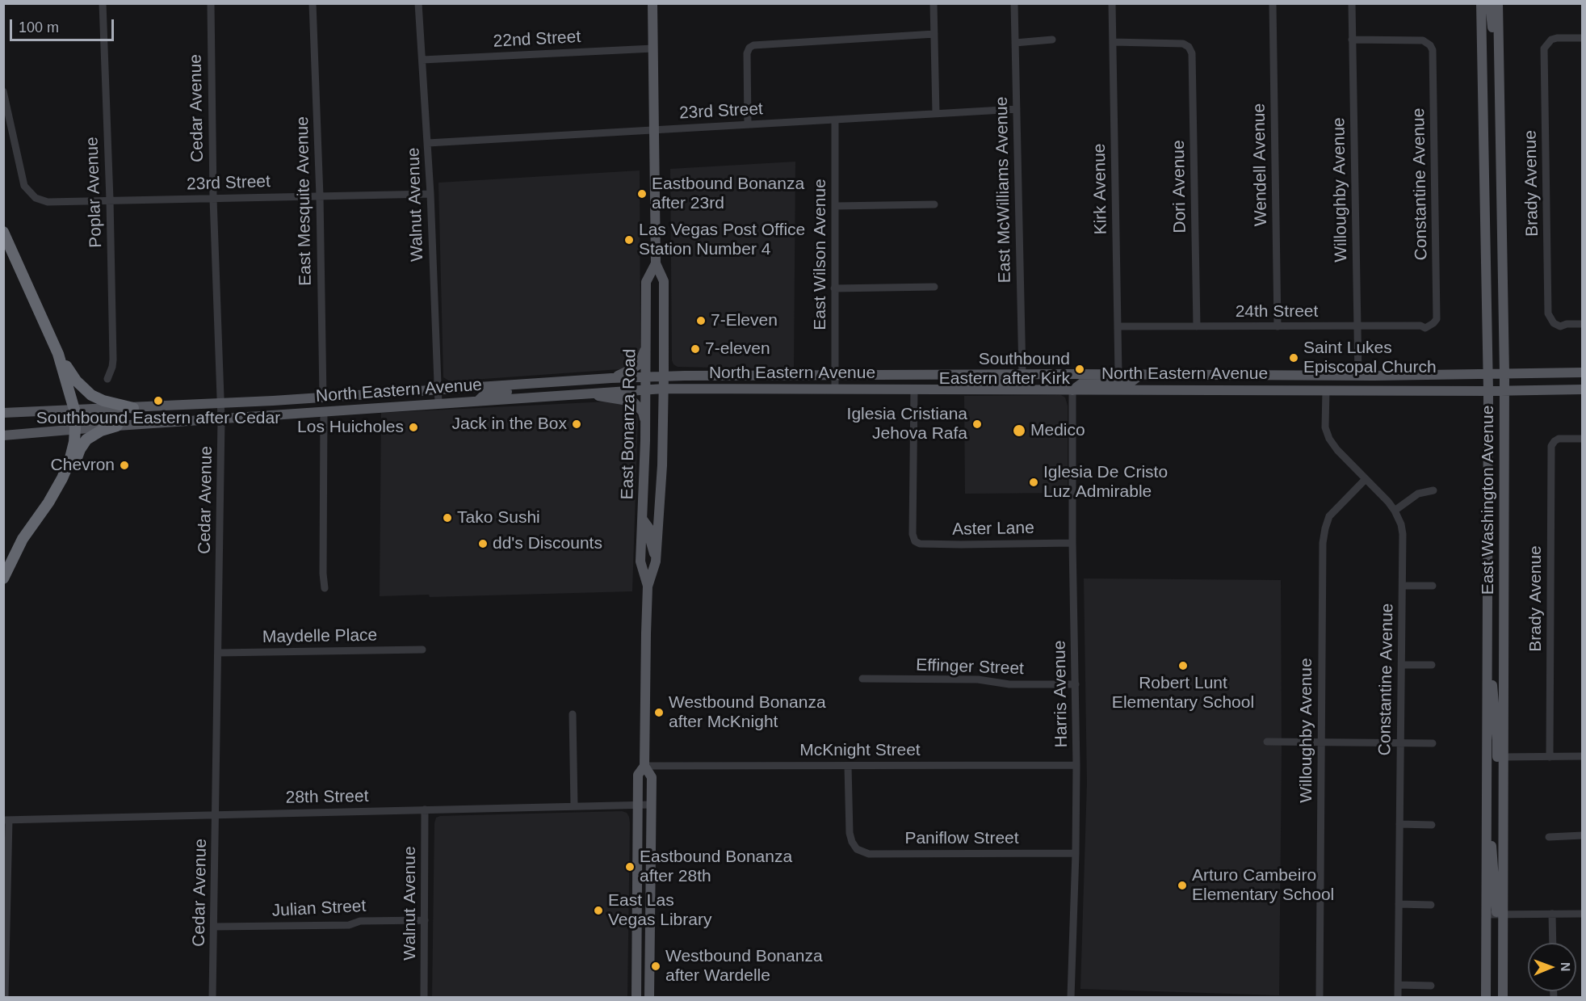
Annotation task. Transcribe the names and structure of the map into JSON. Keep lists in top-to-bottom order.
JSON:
{
  "streets": {
    "main road": ["North Eastern Avenue", "East Bonanza Road", "East Washington Avenue"],
    "street": [
      "22nd Street",
      "Cedar Avenue",
      "23rd Street",
      "Wendell Avenue",
      "Brady Avenue",
      "Constantine Avenue",
      "Dori Avenue",
      "Kirk Avenue",
      "East McWilliams Avenue",
      "Willoughby Avenue",
      "Poplar Avenue",
      "East Mesquite Avenue",
      "Walnut Avenue",
      "East Wilson Avenue",
      "24th Street",
      "Aster Lane",
      "Maydelle Place",
      "Effinger Street",
      "Harris Avenue",
      "McKnight Street",
      "28th Street",
      "Paniflow Street",
      "Julian Street"
    ]
  },
  "crossings": [
    ["22nd Street", "Walnut Avenue"],
    ["22nd Street", "East Bonanza Road"],
    ["Cedar Avenue", "23rd Street"],
    ["Cedar Avenue", "North Eastern Avenue"],
    ["Cedar Avenue", "Maydelle Place"],
    ["Cedar Avenue", "28th Street"],
    ["Cedar Avenue", "Julian Street"],
    ["23rd Street", "East McWilliams Avenue"],
    ["23rd Street", "Poplar Avenue"],
    ["23rd Street", "East Mesquite Avenue"],
    ["23rd Street", "Walnut Avenue"],
    ["23rd Street", "East Wilson Avenue"],
    ["23rd Street", "East Bonanza Road"],
    ["Wendell Avenue", "24th Street"],
    ["Constantine Avenue", "Willoughby Avenue"],
    ["Constantine Avenue", "24th Street"],
    ["Constantine Avenue", "North Eastern Avenue"],
    ["Dori Avenue", "Kirk Avenue"],
    ["Dori Avenue", "24th Street"],
    ["Kirk Avenue", "24th Street"],
    ["Kirk Avenue", "North Eastern Avenue"],
    ["East McWilliams Avenue", "North Eastern Avenue"],
    ["Willoughby Avenue", "24th Street"],
    ["Willoughby Avenue", "North Eastern Avenue"],
    ["East Mesquite Avenue", "North Eastern Avenue"],
    ["Walnut Avenue", "North Eastern Avenue"],
    ["Walnut Avenue", "28th Street"],
    ["Walnut Avenue", "Julian Street"],
    ["East Wilson Avenue", "North Eastern Avenue"],
    ["North Eastern Avenue", "East Bonanza Road"],
    ["North Eastern Avenue", "East Washington Avenue"],
    ["North Eastern Avenue", "Aster Lane"],
    ["North Eastern Avenue", "Harris Avenue"],
    ["East Bonanza Road", "McKnight Street"],
    ["East Bonanza Road", "28th Street"],
    ["Aster Lane", "Harris Avenue"],
    ["Effinger Street", "Harris Avenue"],
    ["Harris Avenue", "McKnight Street"],
    ["Harris Avenue", "Paniflow Street"],
    ["McKnight Street", "Paniflow Street"]
  ],
  "places": [
    "Eastbound Bonanza after 23rd",
    "Las Vegas Post Office Station Number 4",
    "7-Eleven",
    "7-eleven",
    "Saint Lukes Episcopal Church",
    "Southbound Eastern after Kirk",
    "Southbound Eastern after Cedar",
    "Jack in the Box",
    "Iglesia Cristiana Jehova Rafa",
    "Los Huicholes",
    "Medico",
    "Chevron",
    "Iglesia De Cristo Luz Admirable",
    "Tako Sushi",
    "dd's Discounts",
    "Robert Lunt Elementary School",
    "Westbound Bonanza after McKnight",
    "Eastbound Bonanza after 28th",
    "Arturo Cambeiro Elementary School",
    "East Las Vegas Library",
    "Westbound Bonanza after Wardelle"
  ],
  "scale_bar": "100 m",
  "north": "right"
}
